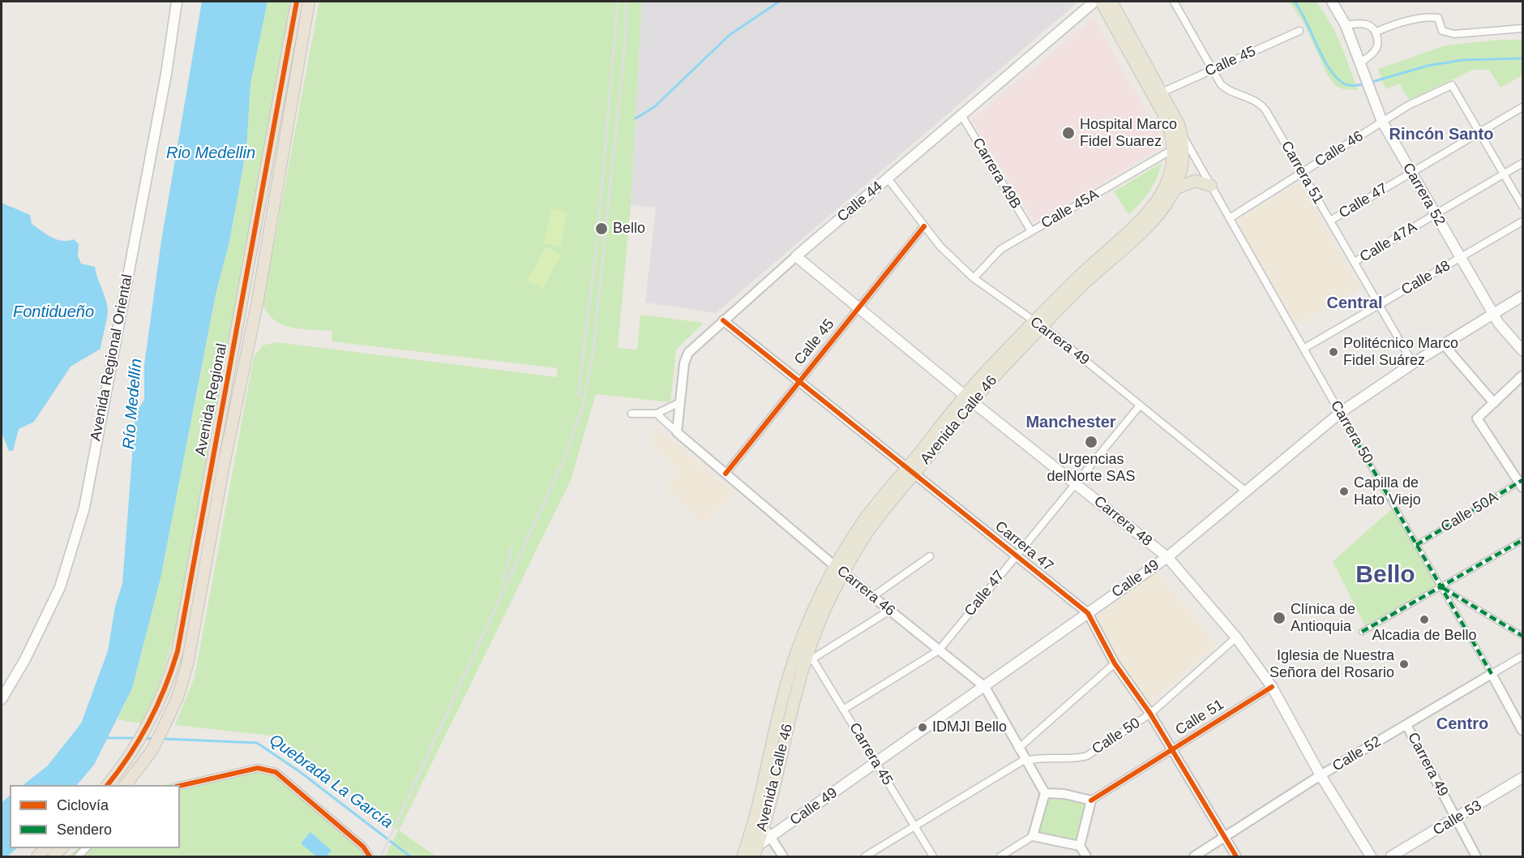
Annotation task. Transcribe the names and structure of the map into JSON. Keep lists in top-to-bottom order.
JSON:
{
  "streets": {
    "highway": ["Avenida Regional"],
    "main road": [
      "Carrera 52",
      "Calle 44",
      "Avenida Regional Oriental",
      "Avenida Calle 46",
      "Carrera 48",
      "Calle 49",
      "Calle 53"
    ],
    "street": [
      "Calle 45",
      "Calle 46",
      "Carrera 51",
      "Carrera 49B",
      "Calle 47",
      "Calle 45A",
      "Calle 47A",
      "Calle 48",
      "Carrera 49",
      "Carrera 50",
      "Calle 50A",
      "Carrera 47",
      "Carrera 46",
      "Calle 51",
      "Calle 50",
      "Carrera 45",
      "Calle 52"
    ]
  },
  "crossings": [
    ["Calle 45", "Carrera 51"],
    ["Calle 45", "Carrera 49"],
    ["Calle 45", "Avenida Calle 46"],
    ["Calle 45", "Carrera 48"],
    ["Calle 45", "Carrera 47"],
    ["Calle 45", "Carrera 46"],
    ["Calle 46", "Carrera 51"],
    ["Calle 46", "Carrera 52"],
    ["Calle 46", "Calle 47"],
    ["Calle 46", "Carrera 50"],
    ["Carrera 51", "Calle 47"],
    ["Carrera 51", "Calle 47A"],
    ["Carrera 51", "Calle 48"],
    ["Carrera 51", "Calle 49"],
    ["Carrera 49B", "Calle 44"],
    ["Carrera 49B", "Calle 45A"],
    ["Carrera 52", "Calle 47"],
    ["Carrera 52", "Calle 47A"],
    ["Carrera 52", "Calle 48"],
    ["Carrera 52", "Calle 49"],
    ["Calle 47", "Carrera 49"],
    ["Calle 47", "Carrera 48"],
    ["Calle 47", "Carrera 47"],
    ["Calle 47", "Carrera 46"],
    ["Calle 47", "Carrera 45"],
    ["Calle 44", "Carrera 49"],
    ["Calle 44", "Carrera 48"],
    ["Calle 44", "Carrera 47"],
    ["Calle 44", "Carrera 46"],
    ["Calle 45A", "Carrera 49"],
    ["Calle 45A", "Avenida Calle 46"],
    ["Calle 48", "Carrera 50"],
    ["Carrera 49", "Avenida Calle 46"],
    ["Carrera 49", "Calle 49"],
    ["Carrera 49", "Calle 52"],
    ["Carrera 49", "Calle 53"],
    ["Avenida Calle 46", "Carrera 50"],
    ["Avenida Calle 46", "Carrera 48"],
    ["Avenida Calle 46", "Carrera 47"],
    ["Avenida Calle 46", "Calle 49"],
    ["Avenida Calle 46", "Carrera 46"],
    ["Avenida Calle 46", "Carrera 45"],
    ["Carrera 50", "Calle 50A"],
    ["Carrera 50", "Calle 49"],
    ["Carrera 50", "Calle 52"],
    ["Carrera 48", "Calle 49"],
    ["Carrera 48", "Calle 51"],
    ["Carrera 48", "Calle 50"],
    ["Carrera 48", "Calle 52"],
    ["Carrera 47", "Calle 49"],
    ["Carrera 47", "Calle 51"],
    ["Carrera 47", "Calle 50"],
    ["Carrera 47", "Calle 52"],
    ["Calle 49", "Carrera 46"],
    ["Calle 49", "Carrera 45"],
    ["Carrera 46", "Calle 50"],
    ["Calle 50", "Carrera 45"]
  ],
  "districts": [
    "Rincón Santo",
    "Central",
    "Manchester",
    "Bello",
    "Centro"
  ],
  "water": [
    "Rio Medellin",
    "Fontidueño",
    "Río Medellín",
    "Quebrada La García"
  ],
  "places": [
    "Hospital Marco Fidel Suarez",
    "Bello",
    "Politécnico Marco Fidel Suárez",
    "Urgencias delNorte SAS",
    "Capilla de Hato Viejo",
    "Clínica de Antioquia",
    "Alcadia de Bello",
    "Iglesia de Nuestra Señora del Rosario",
    "IDMJI Bello"
  ],
  "legend": ["Ciclovía", "Sendero"]
}
